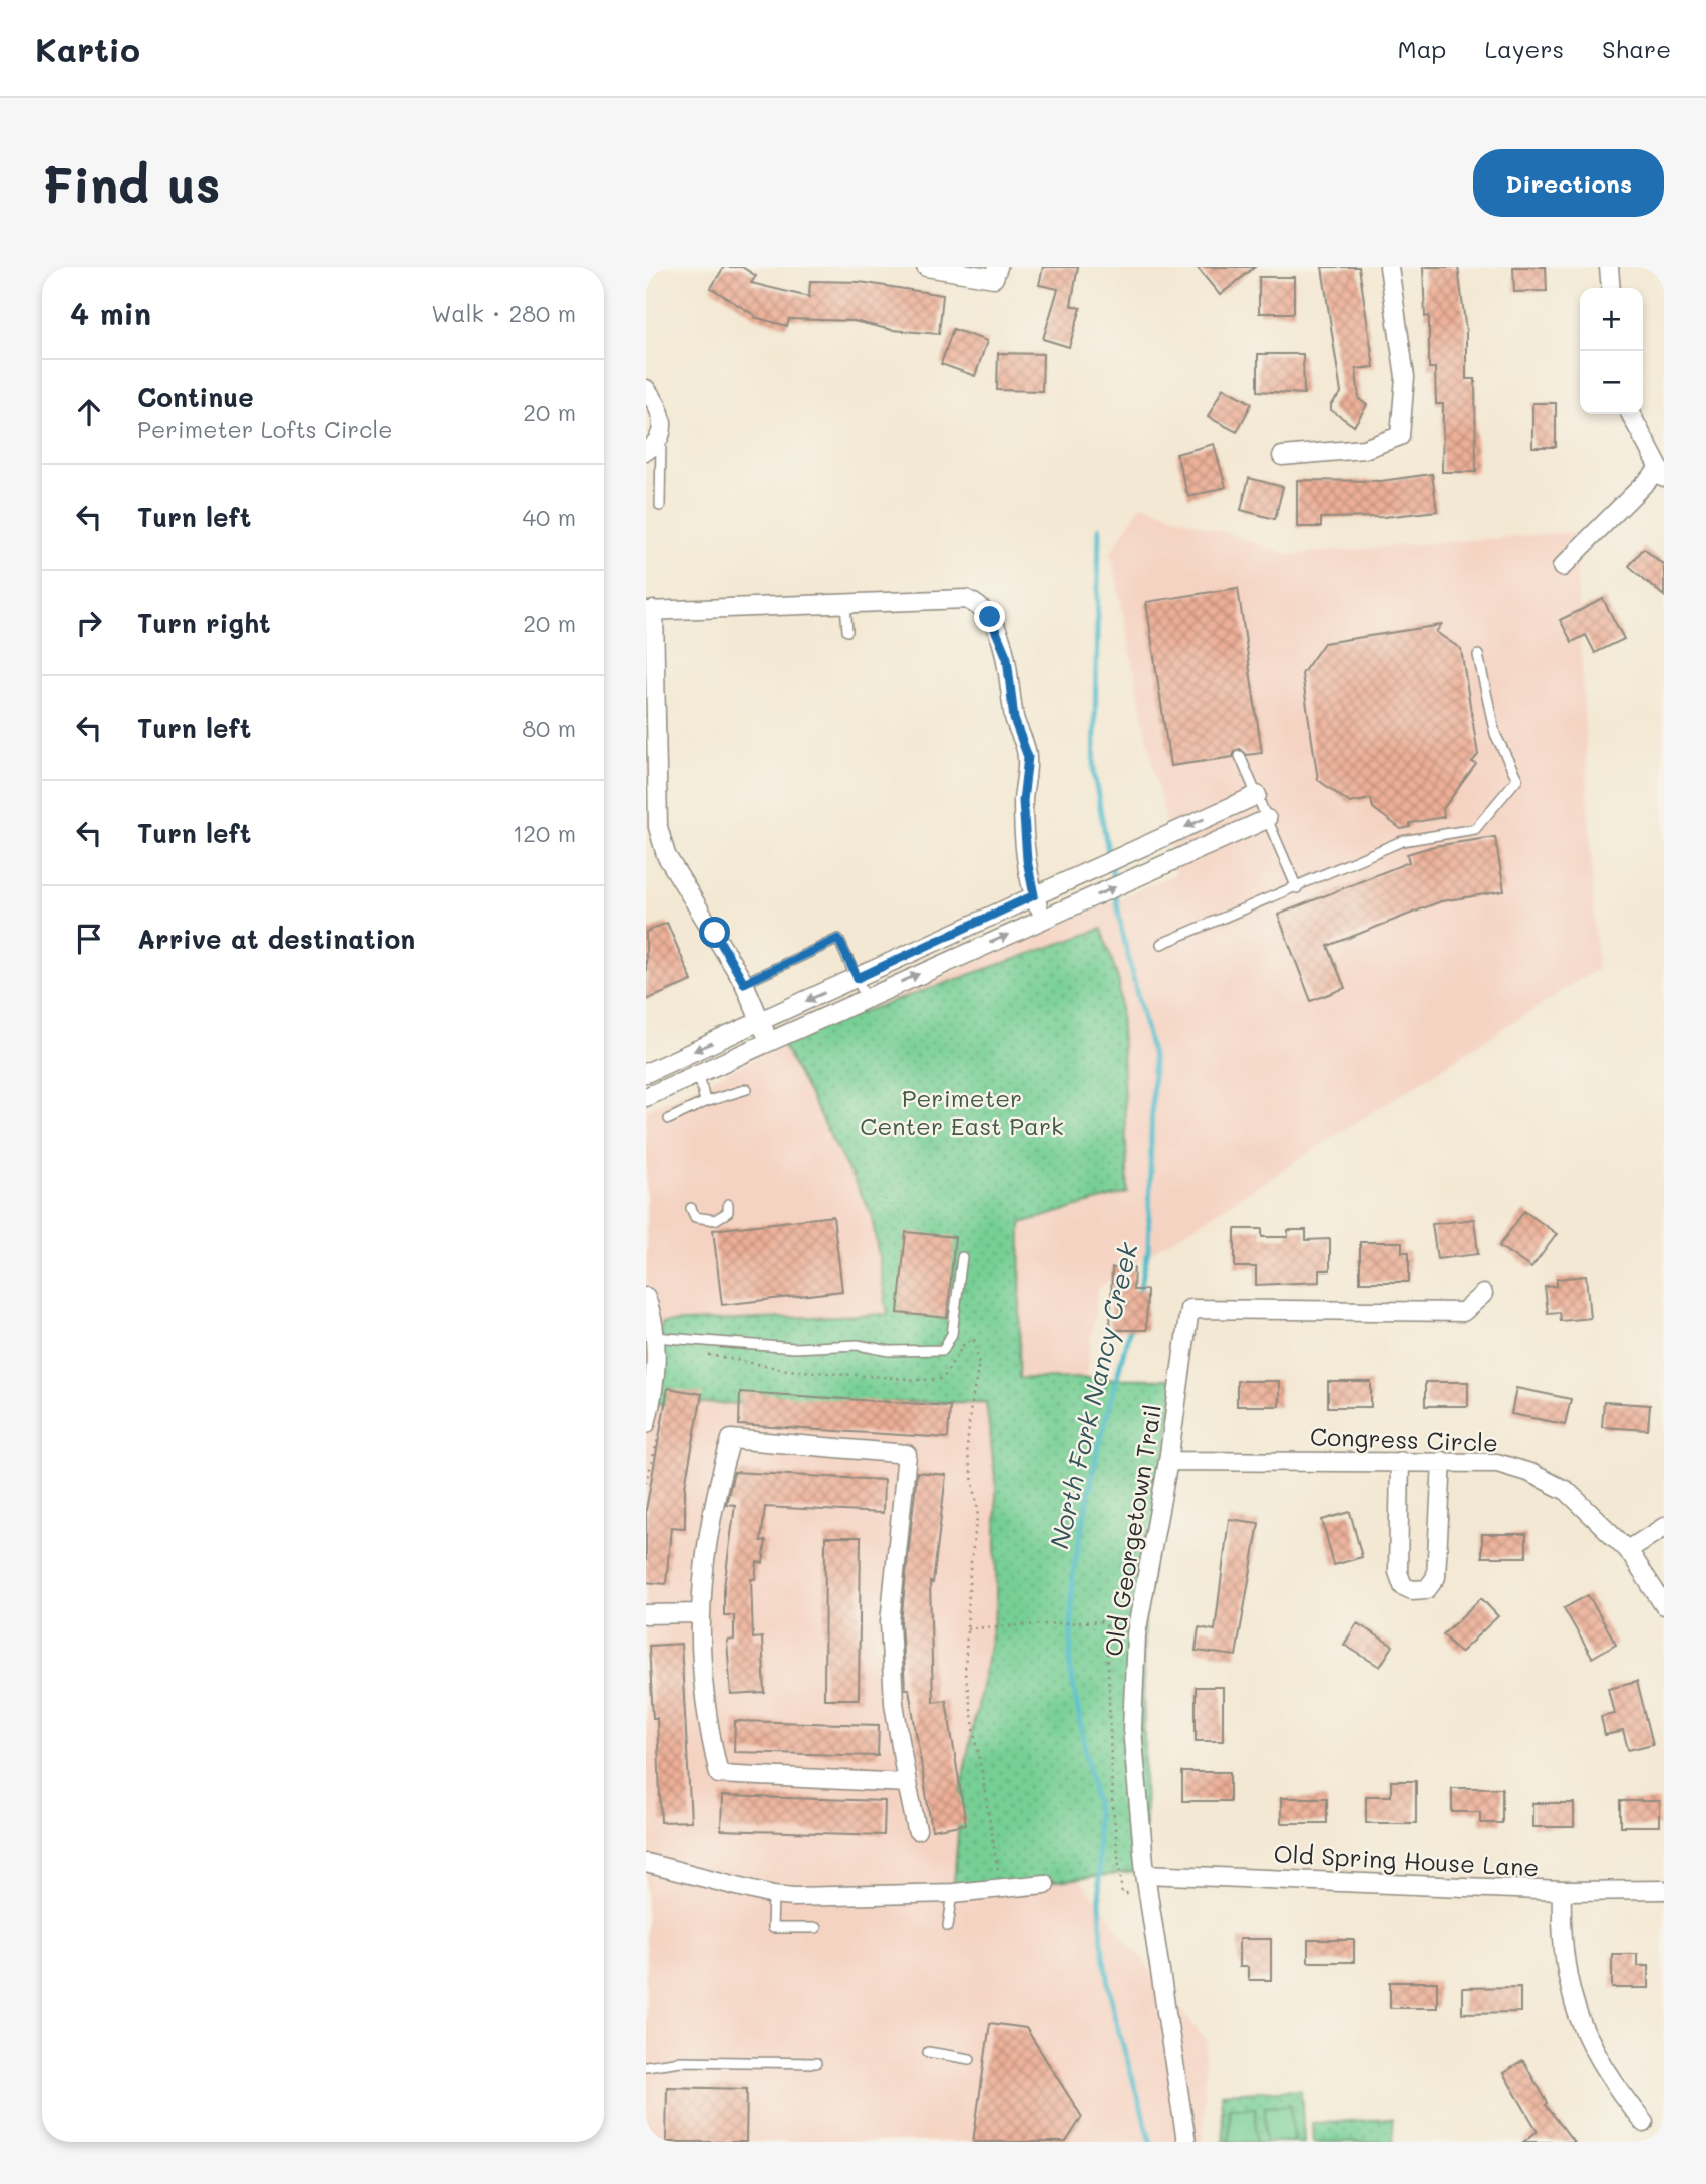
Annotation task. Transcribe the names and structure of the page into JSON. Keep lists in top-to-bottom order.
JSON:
{
  "streets": {
    "street": ["Congress Circle", "Old Georgetown Trail", "Old Spring House Lane"]
  },
  "crossings": [
    ["Congress Circle", "Old Georgetown Trail"],
    ["Old Georgetown Trail", "Old Spring House Lane"]
  ],
  "water": ["North Fork Nancy Creek"],
  "parks": ["Perimeter Center East Park"],
  "page": {
    "header": "Kartio",
    "nav": ["Map", "Layers", "Share"],
    "buttons": "Directions",
    "title": "Find us",
    "heading": ["4 min", "Walk · 280 m"],
    "map_buttons": ["+", "−"],
    "list": [
      ["Continue", "Perimeter Lofts Circle", "20 m"],
      ["Turn left", "40 m"],
      ["Turn right", "20 m"],
      ["Turn left", "80 m"],
      ["Turn left", "120 m"],
      "Arrive at destination"
    ]
  }
}
